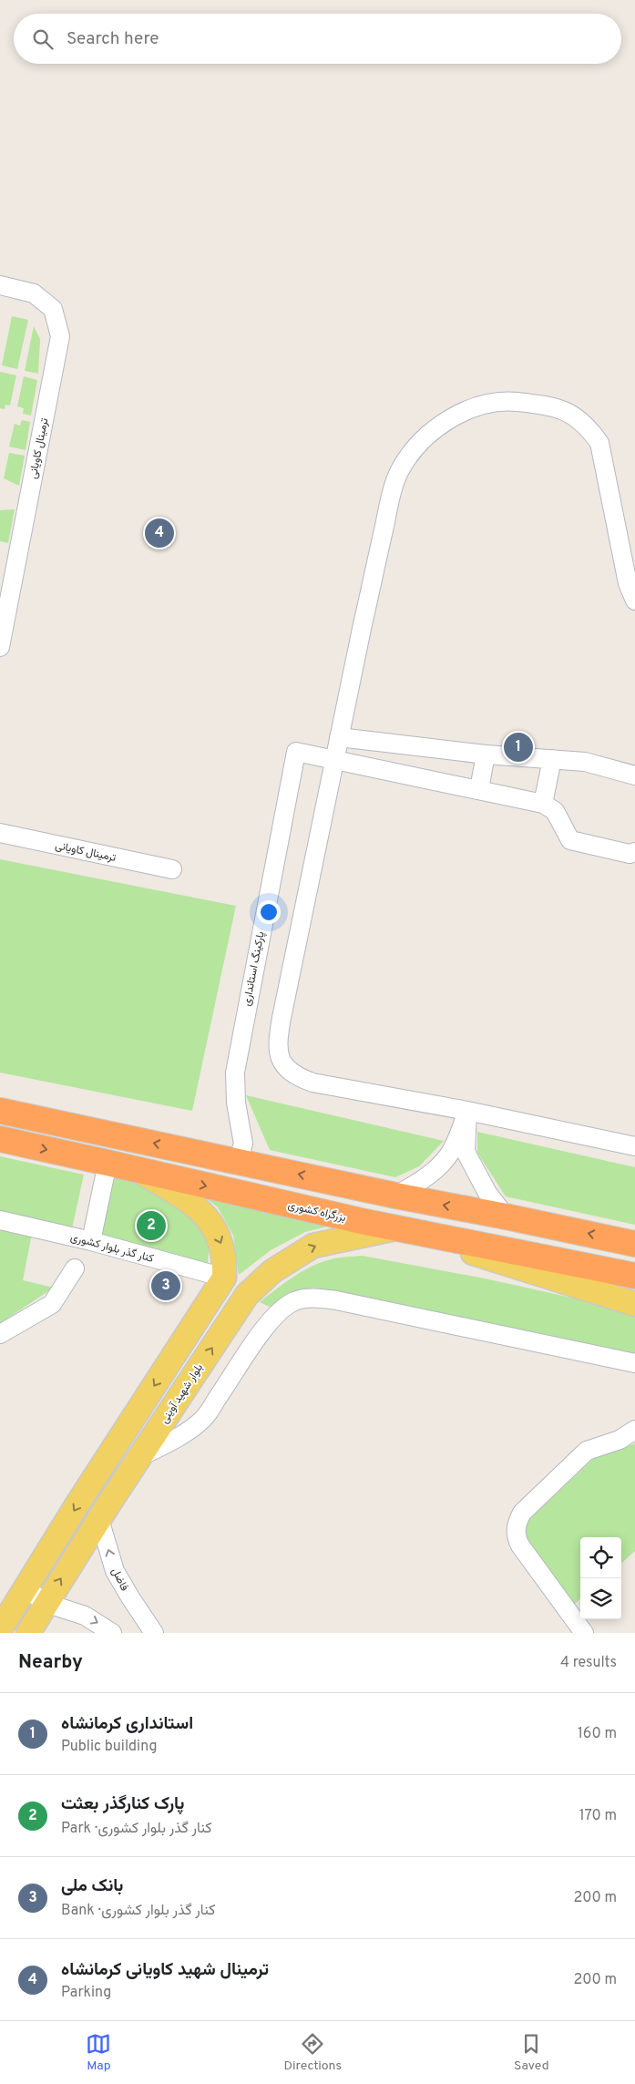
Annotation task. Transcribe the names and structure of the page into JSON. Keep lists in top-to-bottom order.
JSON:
{
  "streets": {
    "highway": ["بزرگراه کشوری"],
    "main road": ["بلوار شهید آوینی"],
    "street": [
      "ترمینال کاویانی",
      "پارکینگ استانداری",
      "کنار گذر بلوار کشوری",
      "فاضل"
    ]
  },
  "crossings": [
    ["بزرگراه کشوری", "بلوار شهید آوینی"],
    ["بلوار شهید آوینی", "فاضل"]
  ],
  "one_way": ["فاضل"],
  "page": {
    "search": "Search here",
    "pins": [
      "4",
      "1",
      "2",
      "3"
    ],
    "heading": ["Nearby", "4 results"],
    "list": [
      {
        "mark": "1",
        "name": "استانداری کرمانشاه",
        "note": "Public building",
        "value": "160 m"
      },
      {
        "mark": "2",
        "name": "پارک کنارگذر بعثت",
        "note": "Park · کنار گذر بلوار کشوری",
        "value": "170 m"
      },
      {
        "mark": "3",
        "name": "بانک ملی",
        "note": "Bank · کنار گذر بلوار کشوری",
        "value": "200 m"
      },
      {
        "mark": "4",
        "name": "ترمینال شهید کاویانی کرمانشاه",
        "note": "Parking",
        "value": "200 m"
      }
    ],
    "nav": ["Map", "Directions", "Saved"]
  }
}
